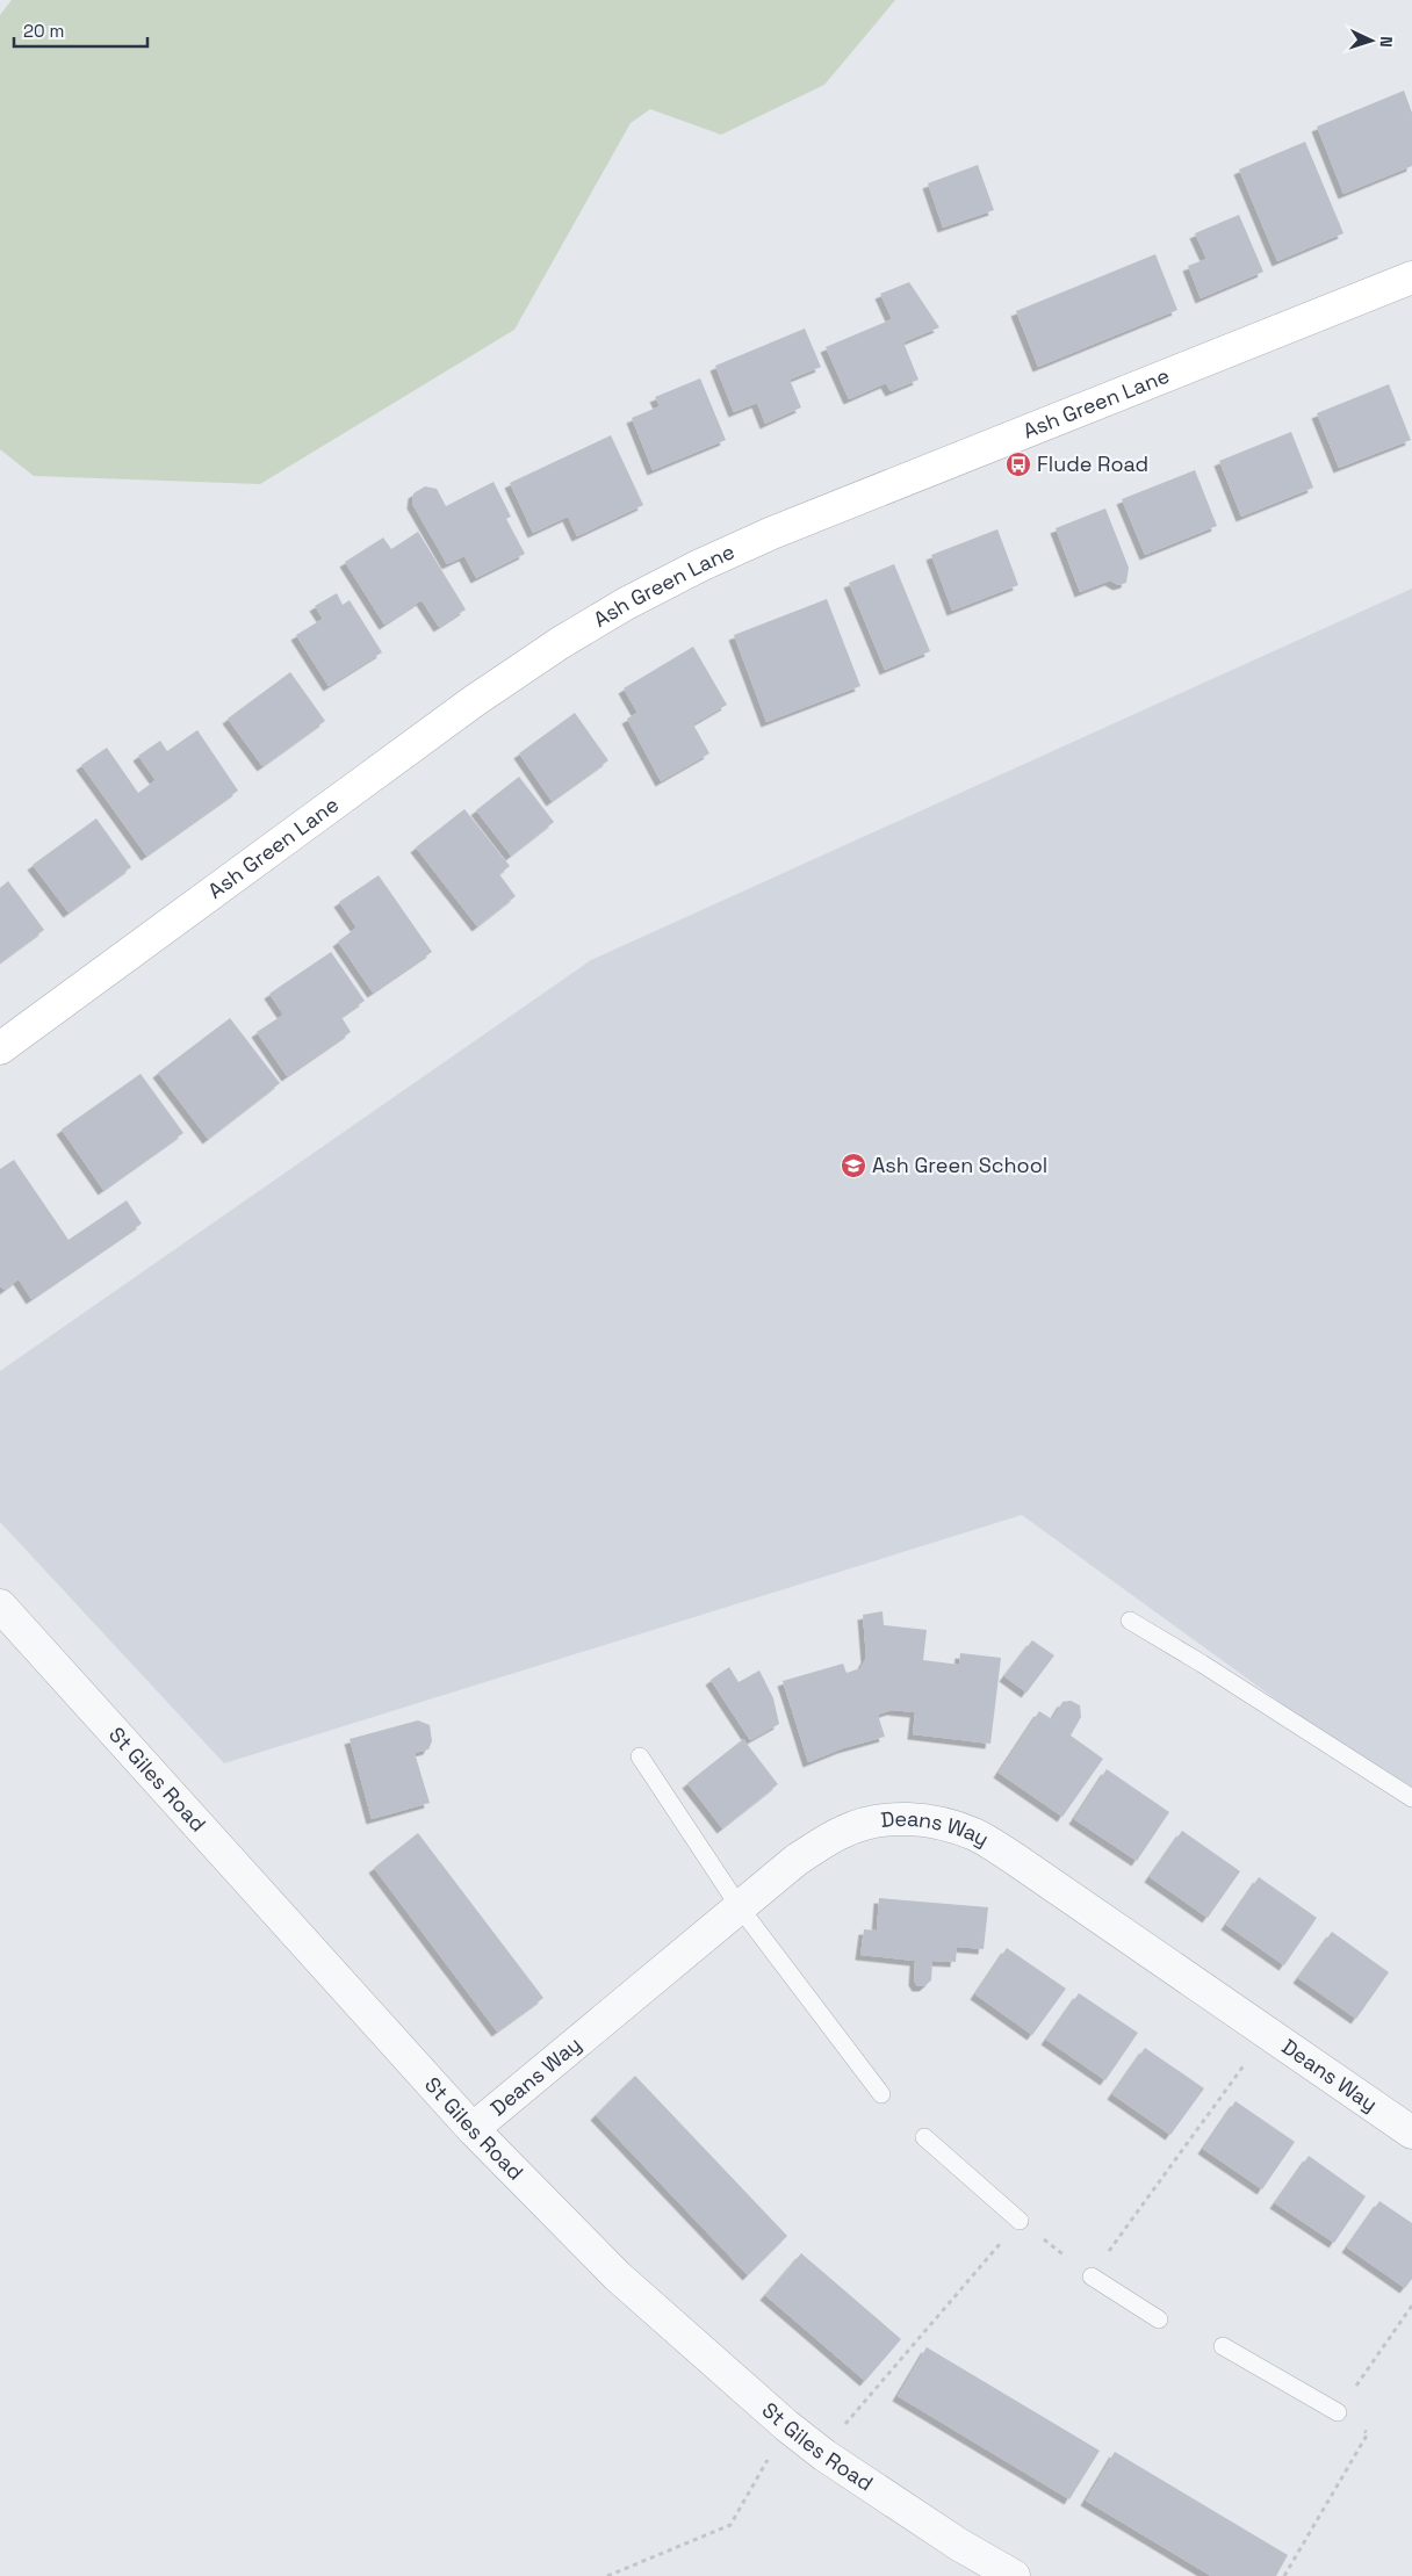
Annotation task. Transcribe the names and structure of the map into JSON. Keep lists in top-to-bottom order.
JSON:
{
  "streets": {
    "street": ["Ash Green Lane", "St Giles Road", "Deans Way"]
  },
  "crossings": [
    ["St Giles Road", "Deans Way"]
  ],
  "places": {
    "bus stop": ["Flude Road"],
    "school or university": ["Ash Green School"]
  },
  "scale_bar": "20 m",
  "north": "right"
}
